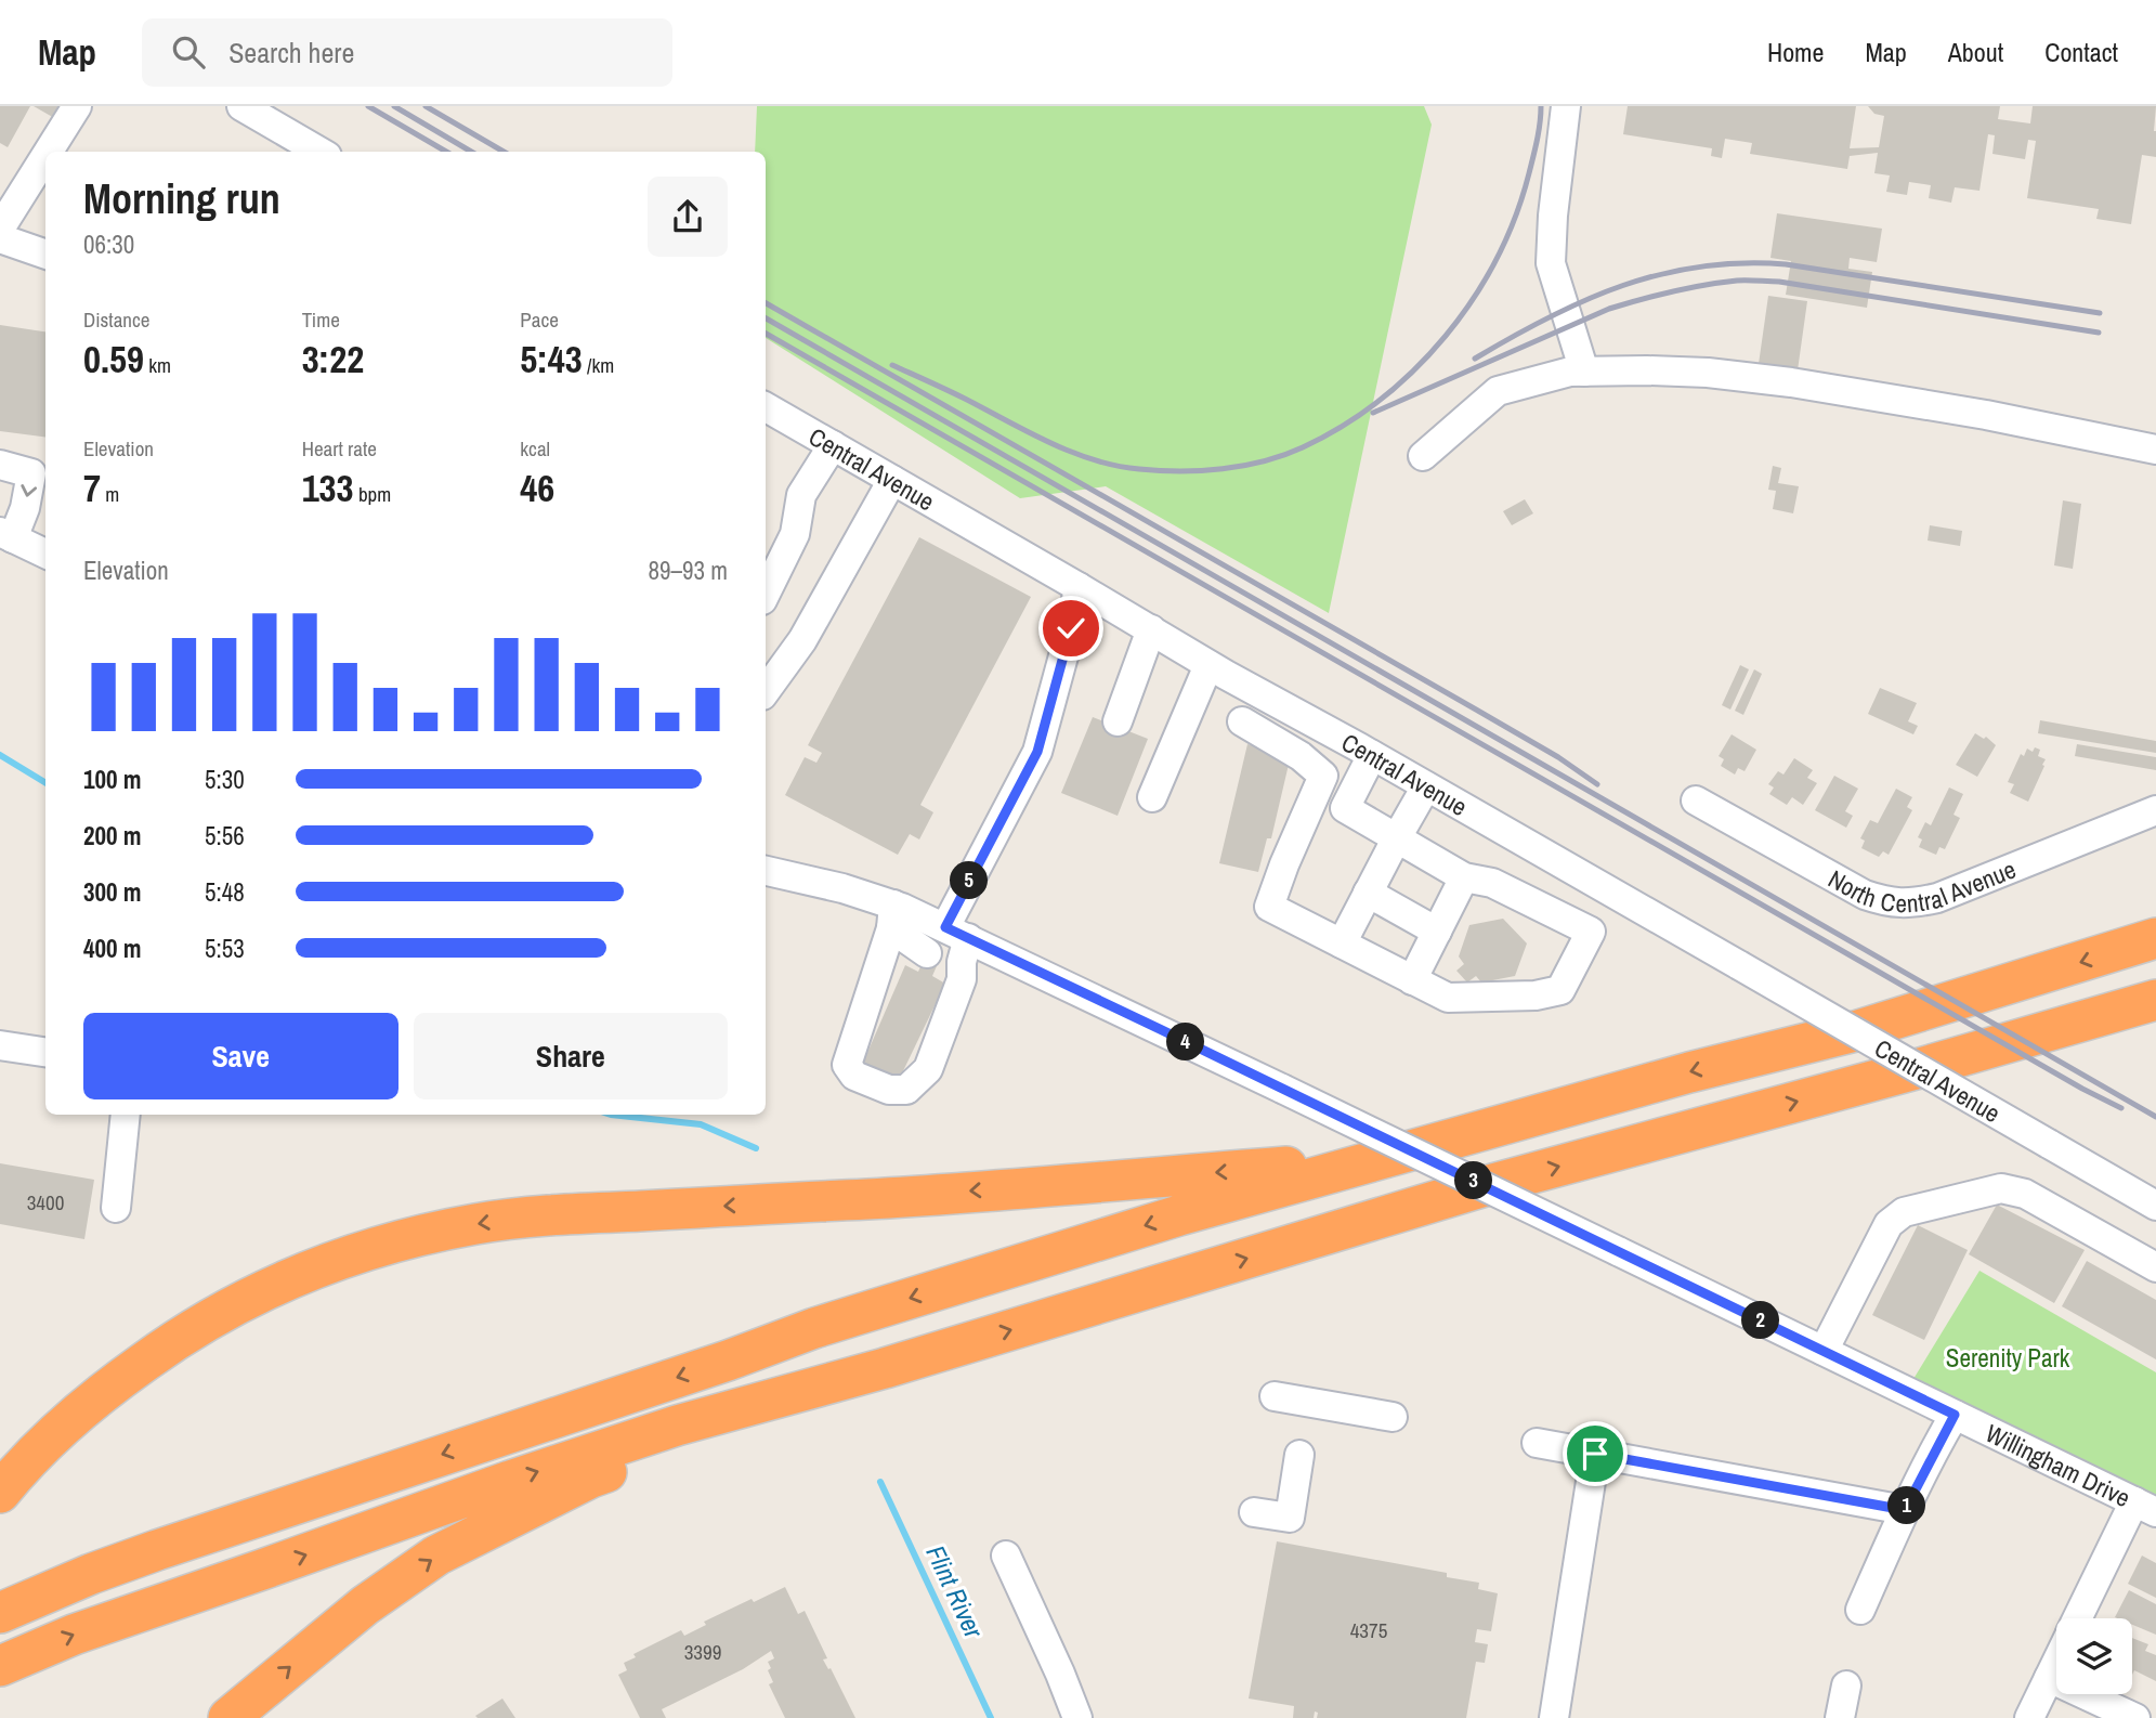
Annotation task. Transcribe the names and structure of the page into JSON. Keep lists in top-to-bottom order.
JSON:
{
  "streets": {
    "street": ["Central Avenue", "North Central Avenue", "Willingham Drive"]
  },
  "water": ["Flint River"],
  "parks": ["Serenity Park"],
  "house_numbers": ["3400", "4375", "3399"],
  "page": {
    "header": "Map",
    "search": "Search here",
    "nav": [
      "Home",
      "Map",
      "About",
      "Contact"
    ],
    "heading": ["Morning run", "06:30"],
    "stats": [
      ["Distance", "0.59 km"],
      ["Time", "3:22"],
      ["Pace", "5:43 /km"],
      ["Elevation", "7 m"],
      ["Heart rate", "133 bpm"],
      ["kcal", "46"]
    ],
    "chart": ["Elevation", "89–93 m"],
    "list": [
      {
        "name": "100 m",
        "note": "5:30"
      },
      {
        "name": "200 m",
        "note": "5:56"
      },
      {
        "name": "300 m",
        "note": "5:48"
      },
      {
        "name": "400 m",
        "note": "5:53"
      }
    ],
    "pins": [
      "5",
      "4",
      "3",
      "2",
      "1"
    ],
    "buttons": ["Save", "Share"]
  }
}
